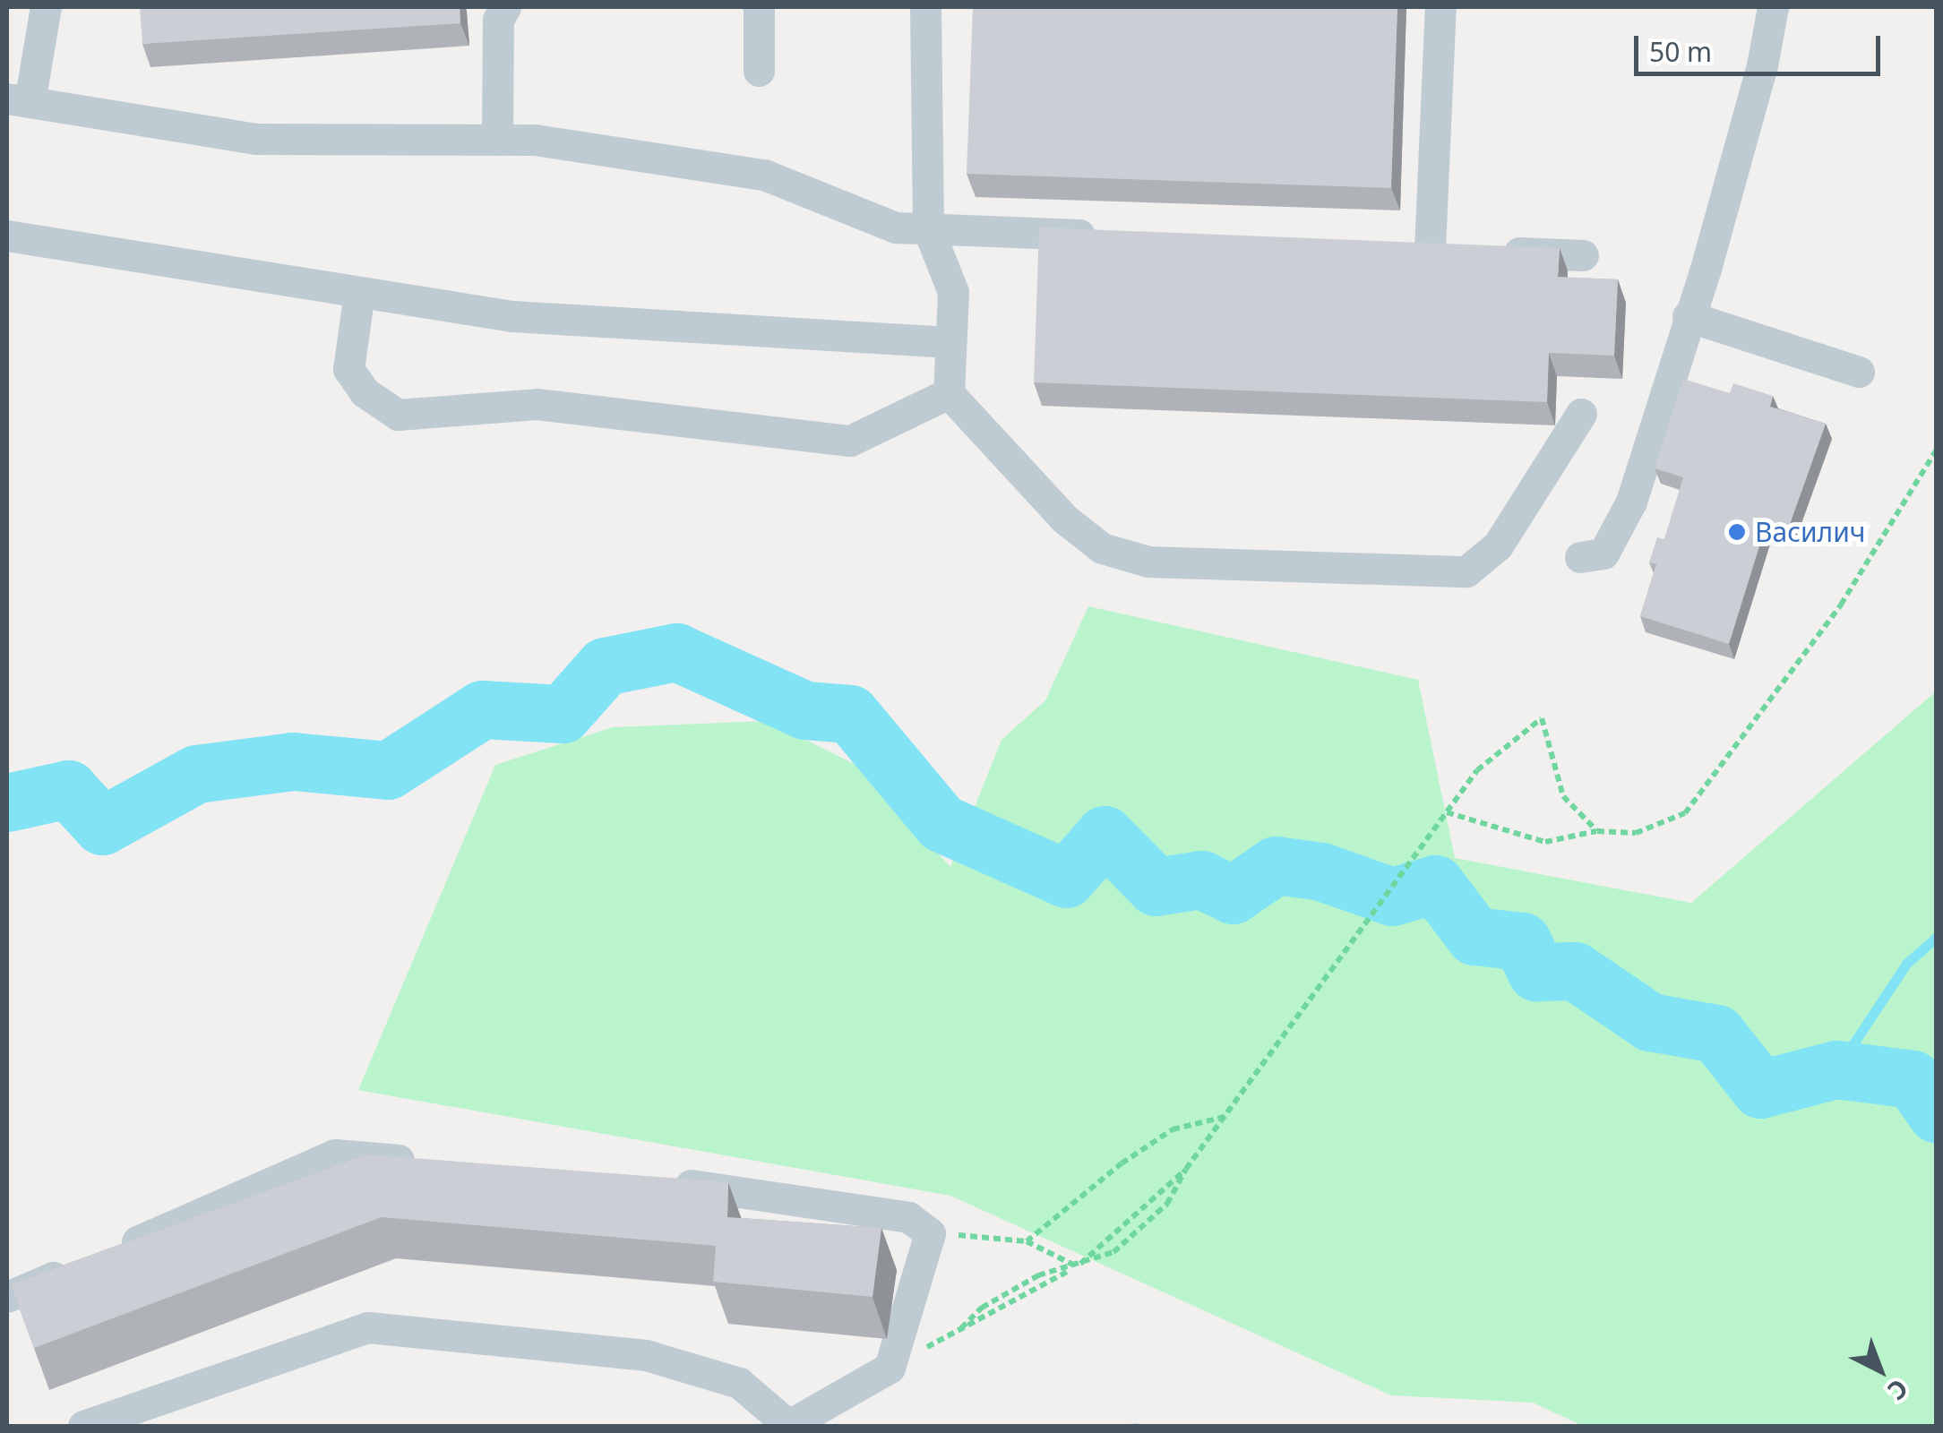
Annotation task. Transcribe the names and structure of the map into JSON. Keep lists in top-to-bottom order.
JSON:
{
  "places": ["Василич"],
  "scale_bar": "50 m",
  "north": "bottom right"
}
